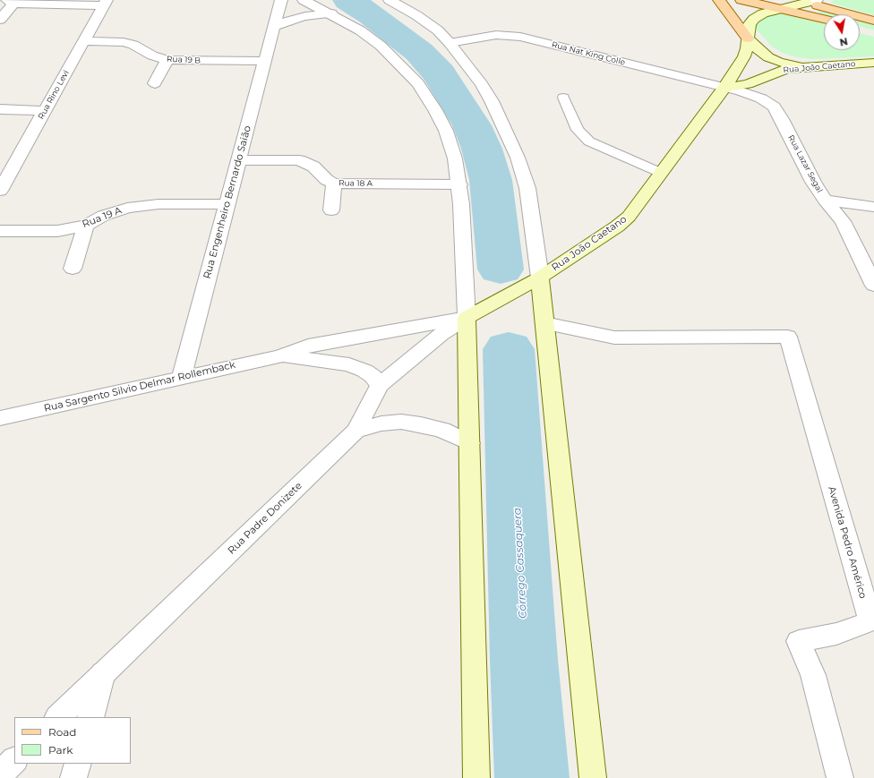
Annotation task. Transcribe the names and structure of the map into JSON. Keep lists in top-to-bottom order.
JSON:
{
  "streets": {
    "main road": ["Rua João Caetano"],
    "street": [
      "Rua Nat King Colle",
      "Rua 19 B",
      "Rua Rino Levi",
      "Rua Lazar Segal",
      "Rua 18 A",
      "Rua Engenheiro Bernardo Saião",
      "Rua 19 A",
      "Rua Sargento Silvio Delmar Rollemback",
      "Rua Padre Donizete",
      "Avenida Pedro Américo"
    ]
  },
  "crossings": [
    ["Rua Nat King Colle", "Rua João Caetano"],
    ["Rua Nat King Colle", "Rua Lazar Segal"],
    ["Rua 19 B", "Rua Rino Levi"],
    ["Rua 19 B", "Rua Engenheiro Bernardo Saião"],
    ["Rua João Caetano", "Rua Lazar Segal"],
    ["Rua João Caetano", "Rua Sargento Silvio Delmar Rollemback"],
    ["Rua João Caetano", "Rua Padre Donizete"],
    ["Rua 18 A", "Rua Engenheiro Bernardo Saião"],
    ["Rua Engenheiro Bernardo Saião", "Rua 19 A"],
    ["Rua Engenheiro Bernardo Saião", "Rua Sargento Silvio Delmar Rollemback"],
    ["Rua Sargento Silvio Delmar Rollemback", "Rua Padre Donizete"]
  ],
  "water": ["Córrego Cassaquera"],
  "legend": ["Road", "Park"],
  "north": "bottom"
}
